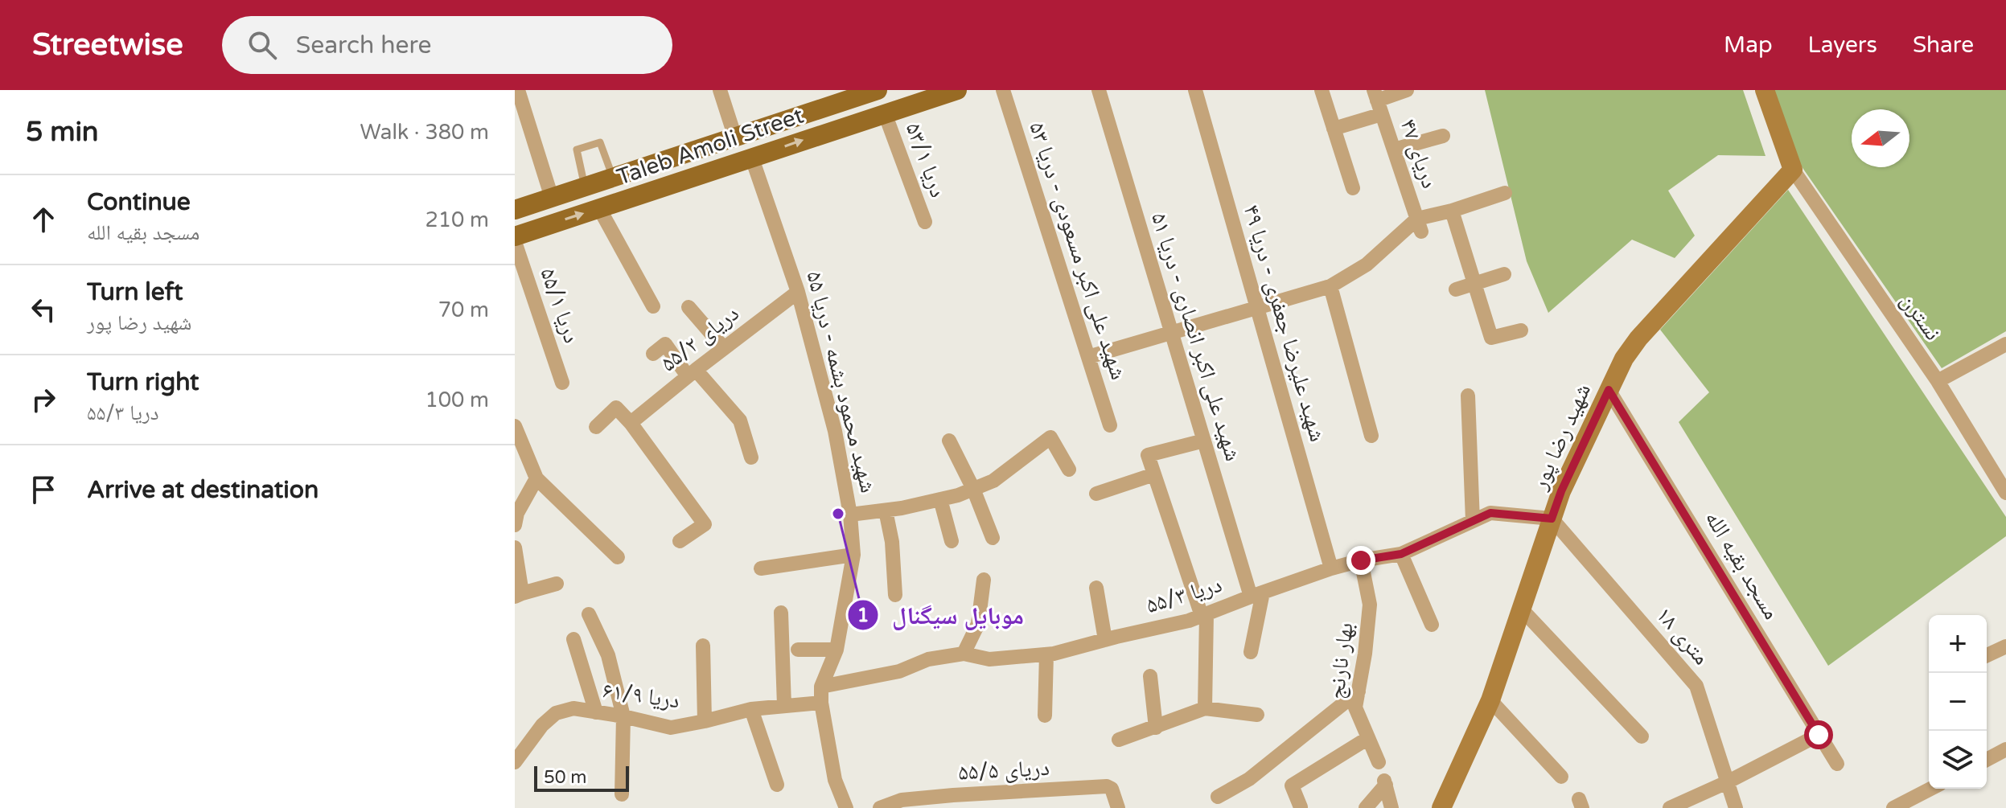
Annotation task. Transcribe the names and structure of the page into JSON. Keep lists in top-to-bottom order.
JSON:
{
  "streets": {
    "main road": ["Taleb Amoli Street"],
    "street": [
      "دریای ۴۷",
      "دریا ۵۳/۱",
      "شهید علی اکبر مسعودی - دریا ۵۳",
      "دریا ۵۵/۱",
      "نسترن",
      "شهید علیرضا جعفری - دریا ۴۹",
      "شهید علی اکبر انصاری - دریا ۵۱",
      "دریای ۵۵/۲",
      "شهید محمود بشمه - دریا ۵۵",
      "شهید رضا پور",
      "مسجد بقیه الله",
      "دریا ۵۵/۳",
      "۱۸ متری",
      "بهار نارنج",
      "دریا ۶۱/۹",
      "دریای ۵۵/۵"
    ]
  },
  "crossings": [
    ["Taleb Amoli Street", "دریا ۵۳/۱"],
    ["Taleb Amoli Street", "شهید محمود بشمه - دریا ۵۵"],
    ["نسترن", "شهید رضا پور"],
    ["شهید علیرضا جعفری - دریا ۴۹", "دریا ۵۵/۳"],
    ["شهید علی اکبر انصاری - دریا ۵۱", "دریا ۵۵/۳"],
    ["دریای ۵۵/۲", "شهید محمود بشمه - دریا ۵۵"],
    ["شهید محمود بشمه - دریا ۵۵", "دریا ۵۵/۳"],
    ["شهید محمود بشمه - دریا ۵۵", "دریا ۶۱/۹"],
    ["شهید رضا پور", "مسجد بقیه الله"],
    ["شهید رضا پور", "دریا ۵۵/۳"],
    ["شهید رضا پور", "۱۸ متری"],
    ["دریا ۵۵/۳", "۱۸ متری"],
    ["دریا ۵۵/۳", "بهار نارنج"]
  ],
  "places": ["موبایل سیگنال"],
  "scale_bar": "50 m",
  "north": "left",
  "page": {
    "header": "Streetwise",
    "search": "Search here",
    "nav": ["Map", "Layers", "Share"],
    "heading": ["5 min", "Walk · 380 m"],
    "list": [
      ["Continue", "مسجد بقیه الله", "210 m"],
      ["Turn left", "شهید رضا پور", "70 m"],
      ["Turn right", "دریا ۵۵/۳", "100 m"],
      "Arrive at destination"
    ],
    "map_buttons": ["+", "−"],
    "scale": "50 m"
  }
}
